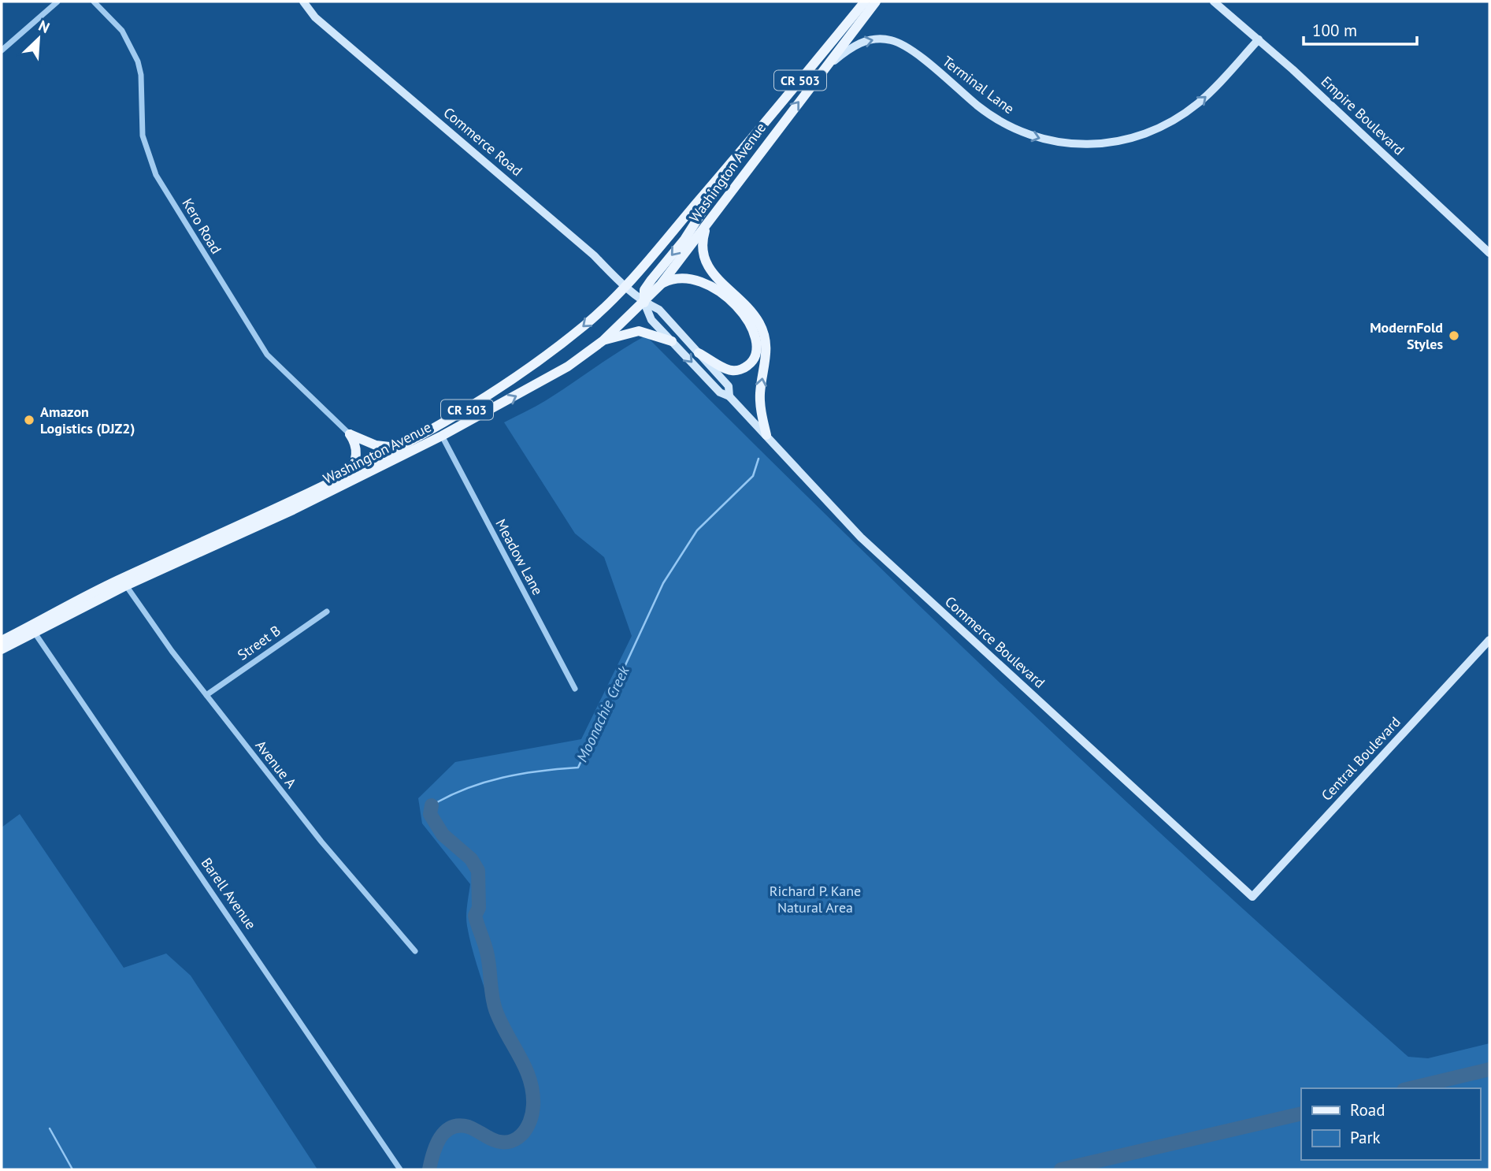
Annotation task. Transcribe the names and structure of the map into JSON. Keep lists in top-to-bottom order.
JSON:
{
  "streets": {
    "main road": ["CR 503", "Washington Avenue"],
    "street": [
      "Terminal Lane",
      "Empire Boulevard",
      "Commerce Road",
      "Kero Road",
      "Meadow Lane",
      "Commerce Boulevard",
      "Street B",
      "Central Boulevard",
      "Avenue A",
      "Barell Avenue"
    ]
  },
  "crossings": [
    ["Terminal Lane", "Empire Boulevard"],
    ["Terminal Lane", "Washington Avenue"],
    ["Commerce Road", "Washington Avenue"],
    ["Commerce Road", "Commerce Boulevard"],
    ["Washington Avenue", "Meadow Lane"],
    ["Washington Avenue", "Commerce Boulevard"],
    ["Washington Avenue", "Avenue A"],
    ["Washington Avenue", "Barell Avenue"],
    ["Commerce Boulevard", "Central Boulevard"],
    ["Street B", "Avenue A"]
  ],
  "one_way": ["Terminal Lane"],
  "water": ["Moonachie Creek"],
  "parks": ["Richard P. Kane Natural Area"],
  "places": ["ModernFold Styles", "Amazon Logistics (DJZ2)"],
  "legend": ["Road", "Park"],
  "scale_bar": "100 m",
  "north": "top right"
}
